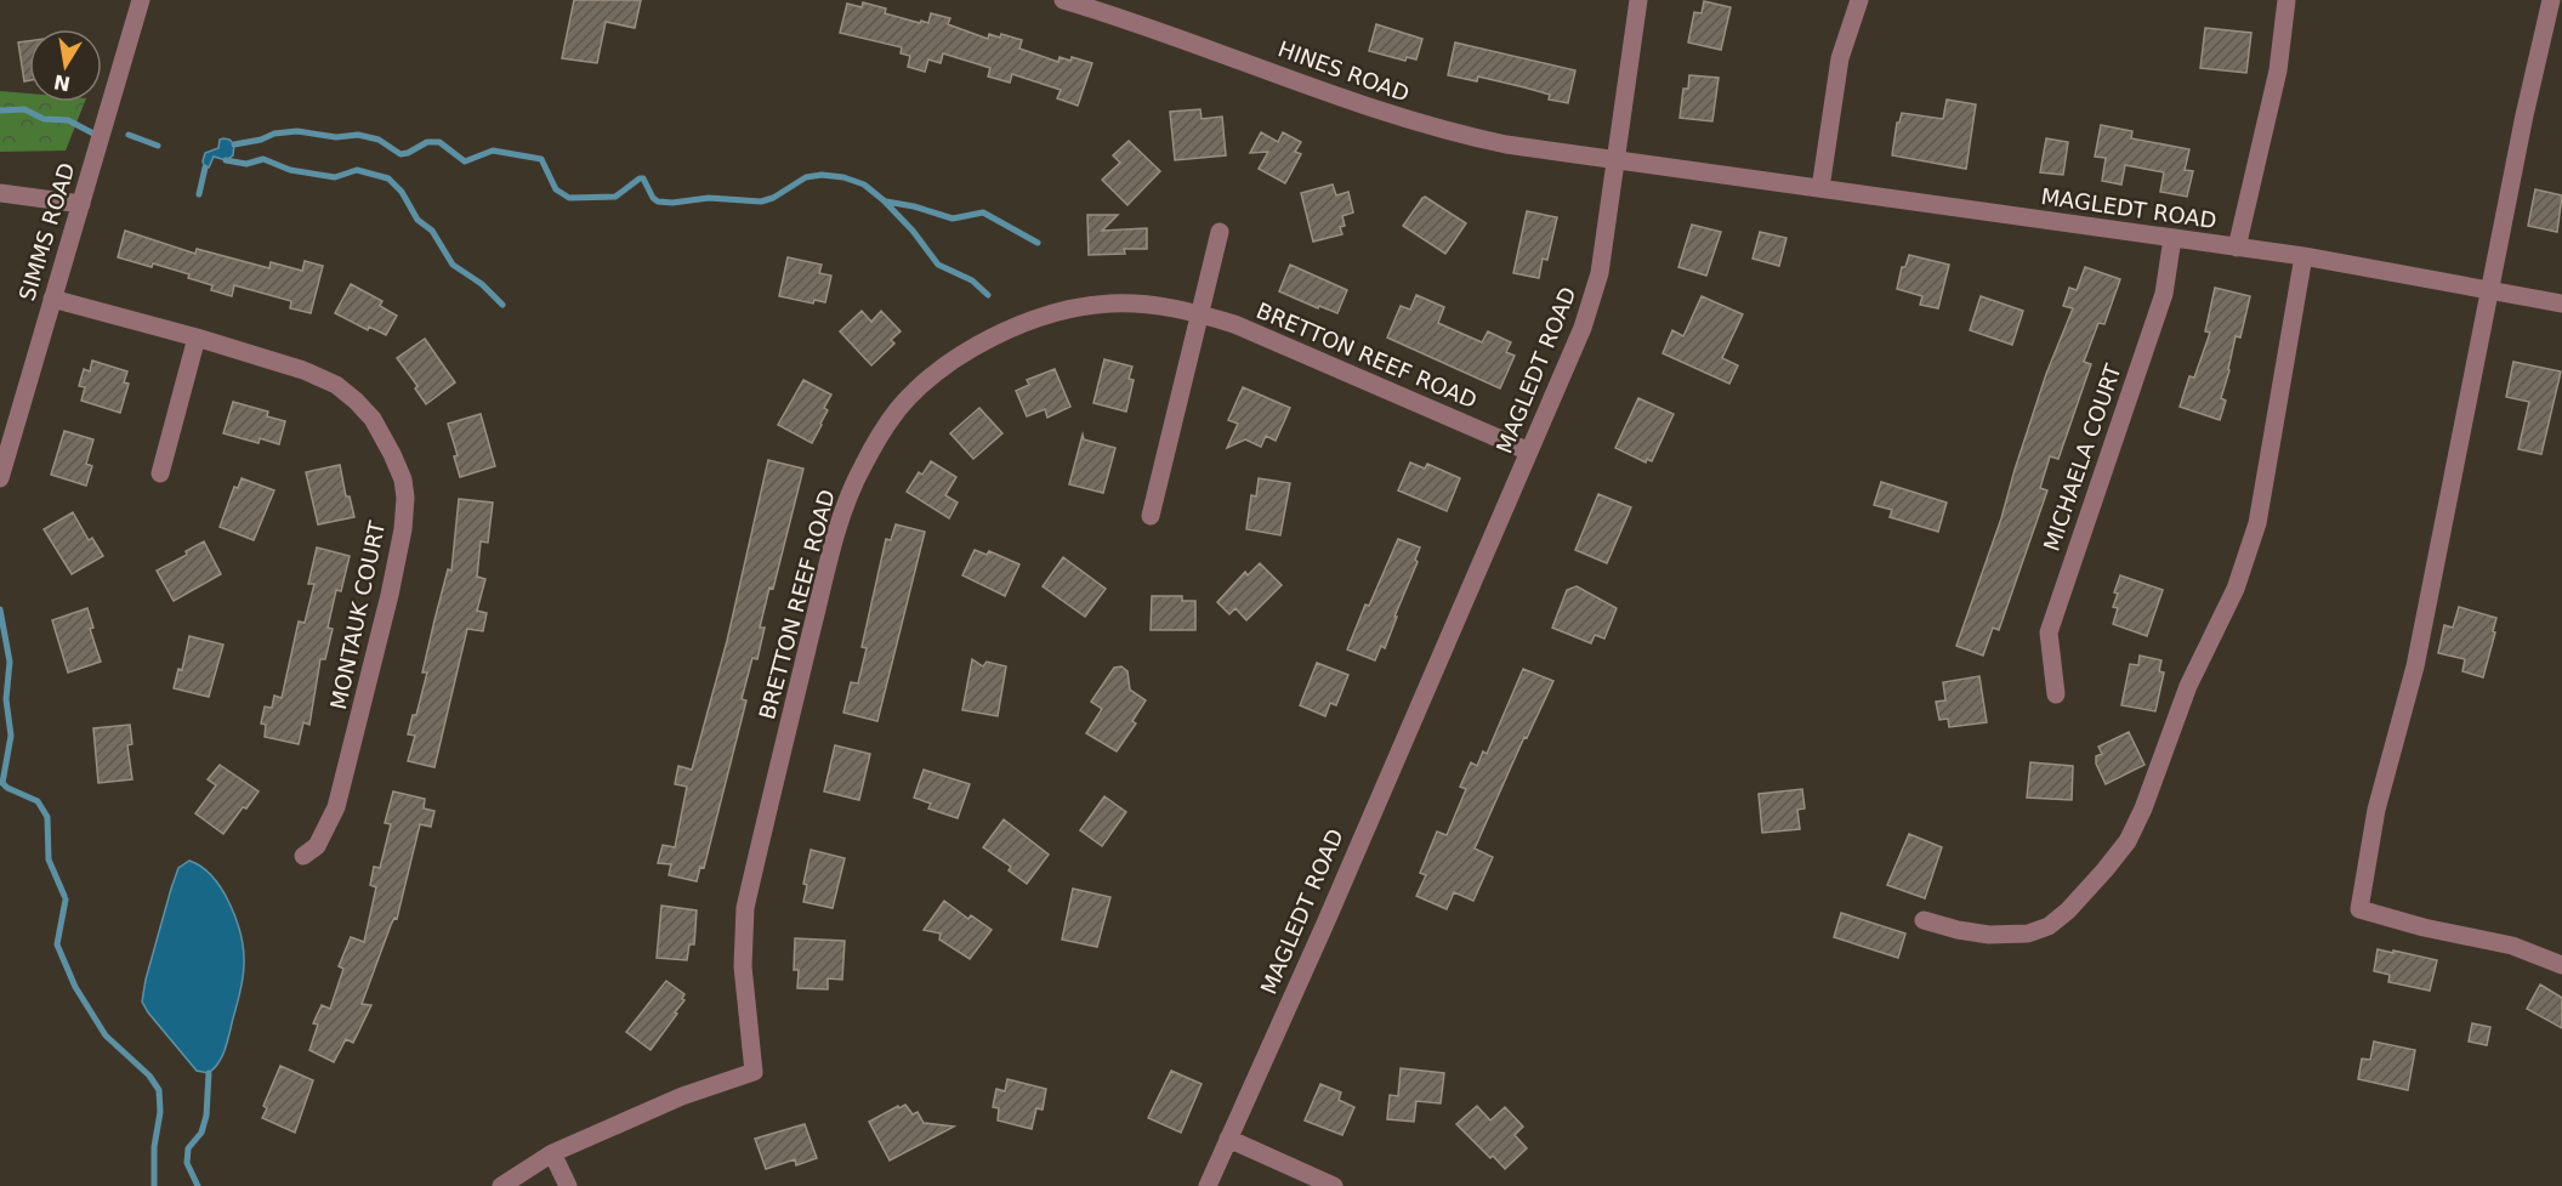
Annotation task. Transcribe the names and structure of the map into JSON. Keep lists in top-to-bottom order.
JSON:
{
  "streets": {
    "street": [
      "HINES ROAD",
      "MAGLEDT ROAD",
      "SIMMS ROAD",
      "BRETTON REEF ROAD",
      "MICHAELA COURT",
      "MONTAUK COURT"
    ]
  },
  "crossings": [
    ["HINES ROAD", "MAGLEDT ROAD"],
    ["MAGLEDT ROAD", "BRETTON REEF ROAD"],
    ["MAGLEDT ROAD", "MICHAELA COURT"],
    ["SIMMS ROAD", "MONTAUK COURT"]
  ],
  "north": "bottom"
}
